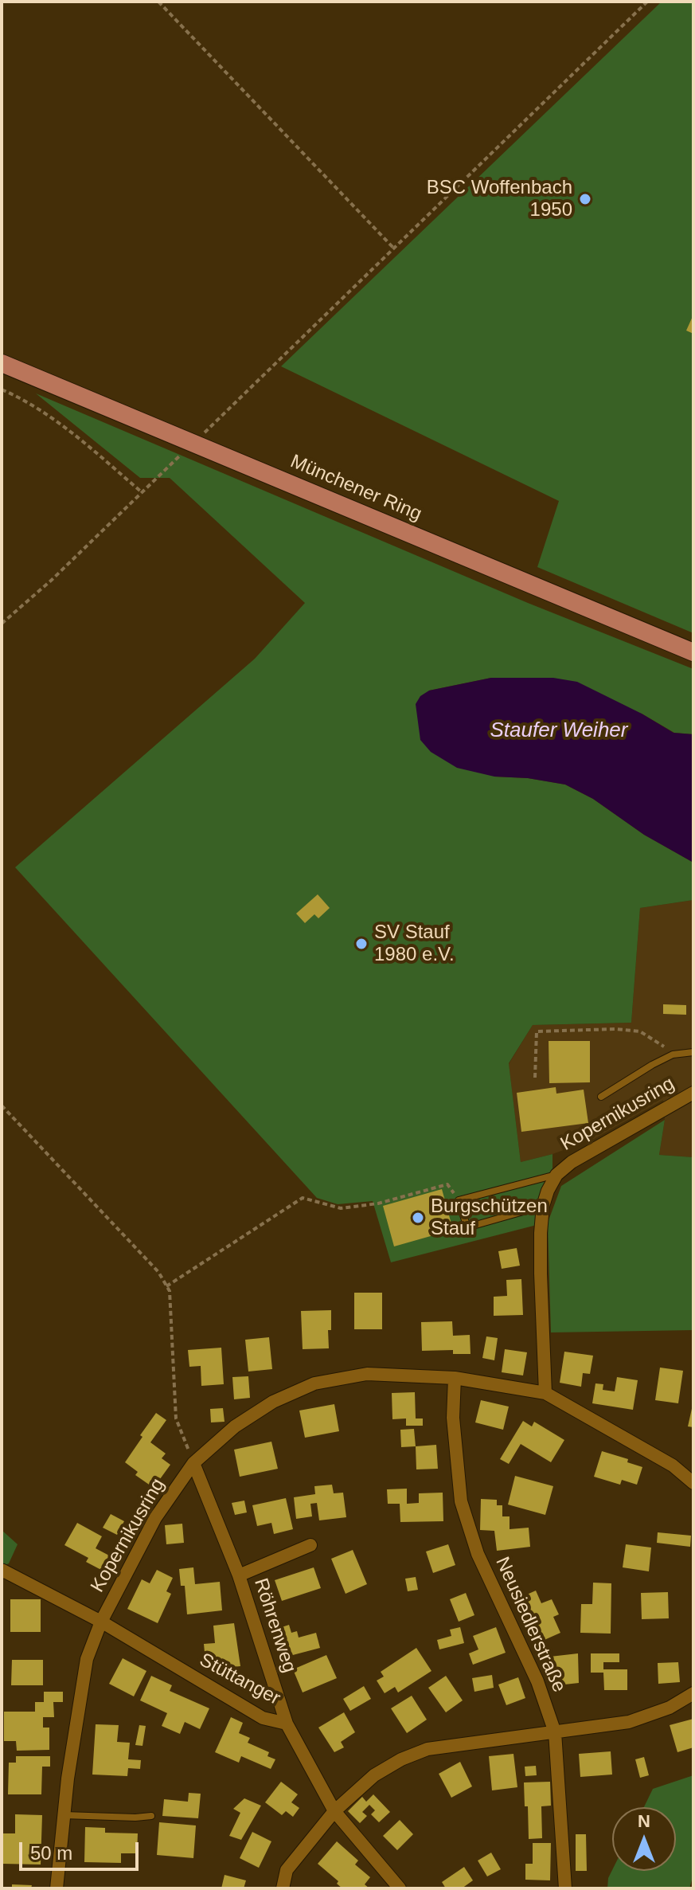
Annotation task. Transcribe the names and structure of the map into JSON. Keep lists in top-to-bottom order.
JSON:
{
  "streets": {
    "main road": ["Münchener Ring"],
    "street": [
      "Kopernikusring",
      "Neusiedlerstraße",
      "Röhrenweg",
      "Stüttanger"
    ]
  },
  "crossings": [
    ["Kopernikusring", "Neusiedlerstraße"],
    ["Kopernikusring", "Röhrenweg"],
    ["Kopernikusring", "Stüttanger"],
    ["Röhrenweg", "Stüttanger"]
  ],
  "water": ["Staufer Weiher"],
  "places": ["BSC Woffenbach 1950", "SV Stauf 1980 e.V.", "Burgschützen Stauf"],
  "scale_bar": "50 m",
  "north": "top"
}
